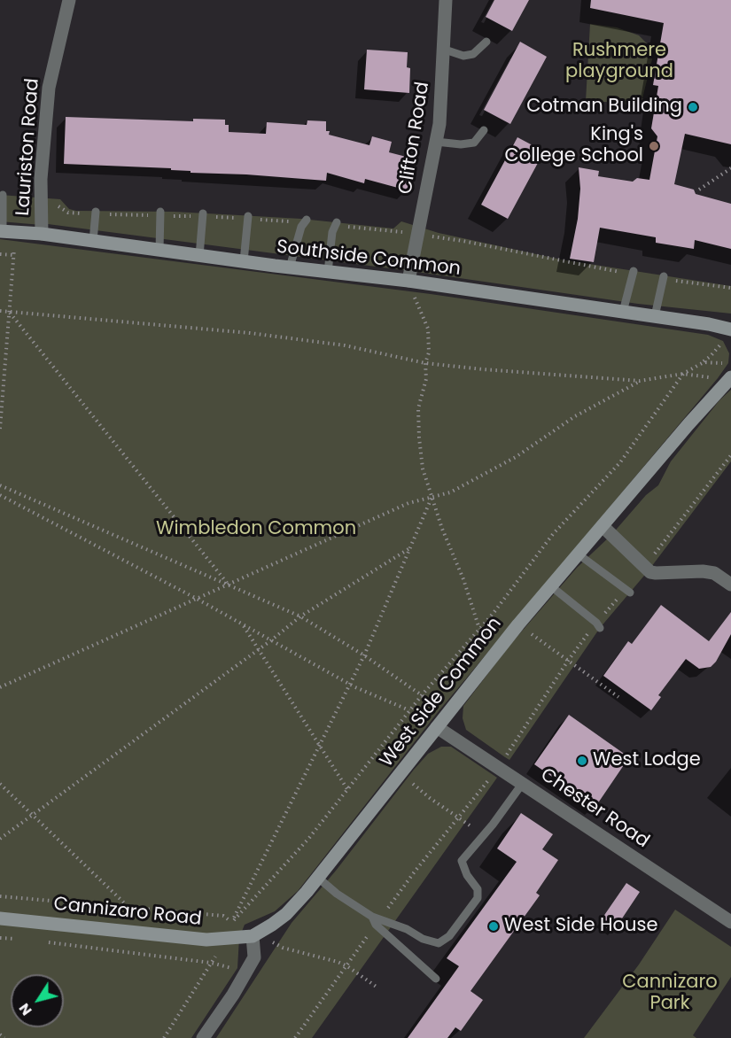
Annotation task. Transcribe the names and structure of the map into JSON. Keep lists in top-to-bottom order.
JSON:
{
  "streets": {
    "main road": ["Southside Common", "West Side Common", "Cannizaro Road"],
    "street": ["Clifton Road", "Lauriston Road", "Chester Road"]
  },
  "crossings": [
    ["Clifton Road", "Southside Common"],
    ["Lauriston Road", "Southside Common"],
    ["West Side Common", "Chester Road"],
    ["West Side Common", "Cannizaro Road"]
  ],
  "parks": ["Rushmere playground", "Wimbledon Common", "Cannizaro Park"],
  "places": [
    "Cotman Building",
    "King's College School",
    "West Lodge",
    "West Side House"
  ],
  "north": "bottom left"
}
